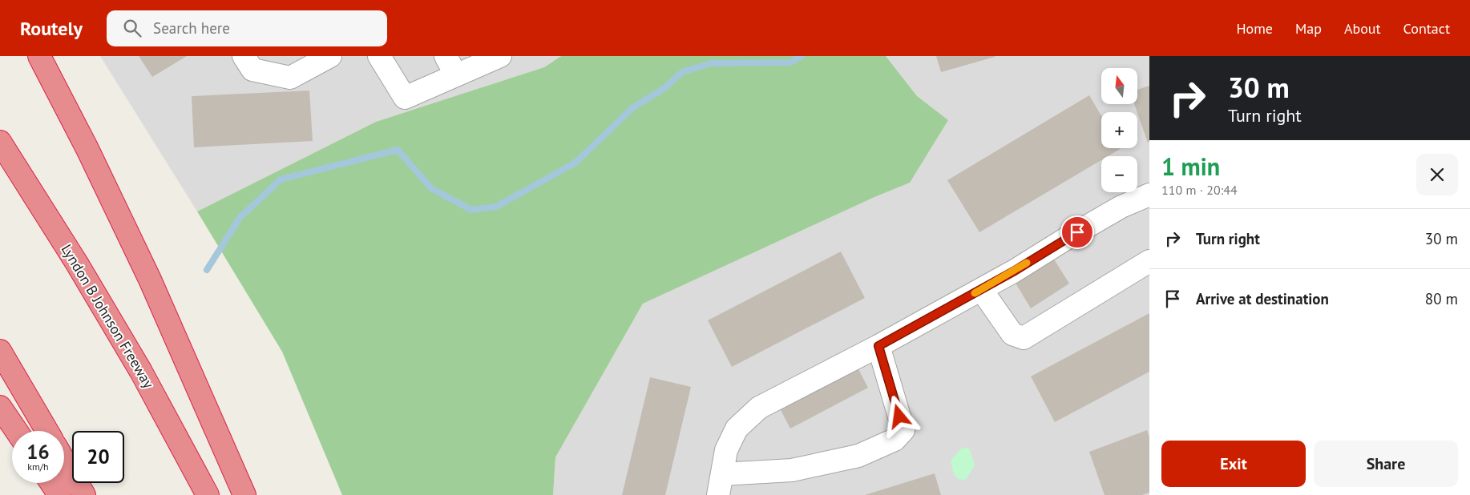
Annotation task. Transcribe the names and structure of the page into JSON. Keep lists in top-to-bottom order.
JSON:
{
  "streets": {
    "highway": ["Lyndon B Johnson Freeway"]
  },
  "north": "top",
  "page": {
    "header": "Routely",
    "search": "Search here",
    "nav": [
      "Home",
      "Map",
      "About",
      "Contact"
    ],
    "turn": ["30 m", "Turn right"],
    "map_buttons": ["+", "−"],
    "heading": ["1 min", "110 m · 20:44"],
    "list": [
      {
        "name": "Turn right",
        "value": "30 m"
      },
      {
        "name": "Arrive at destination",
        "value": "80 m"
      }
    ],
    "speed": "16 km/h",
    "limit": "20",
    "buttons": ["Exit", "Share"]
  }
}
